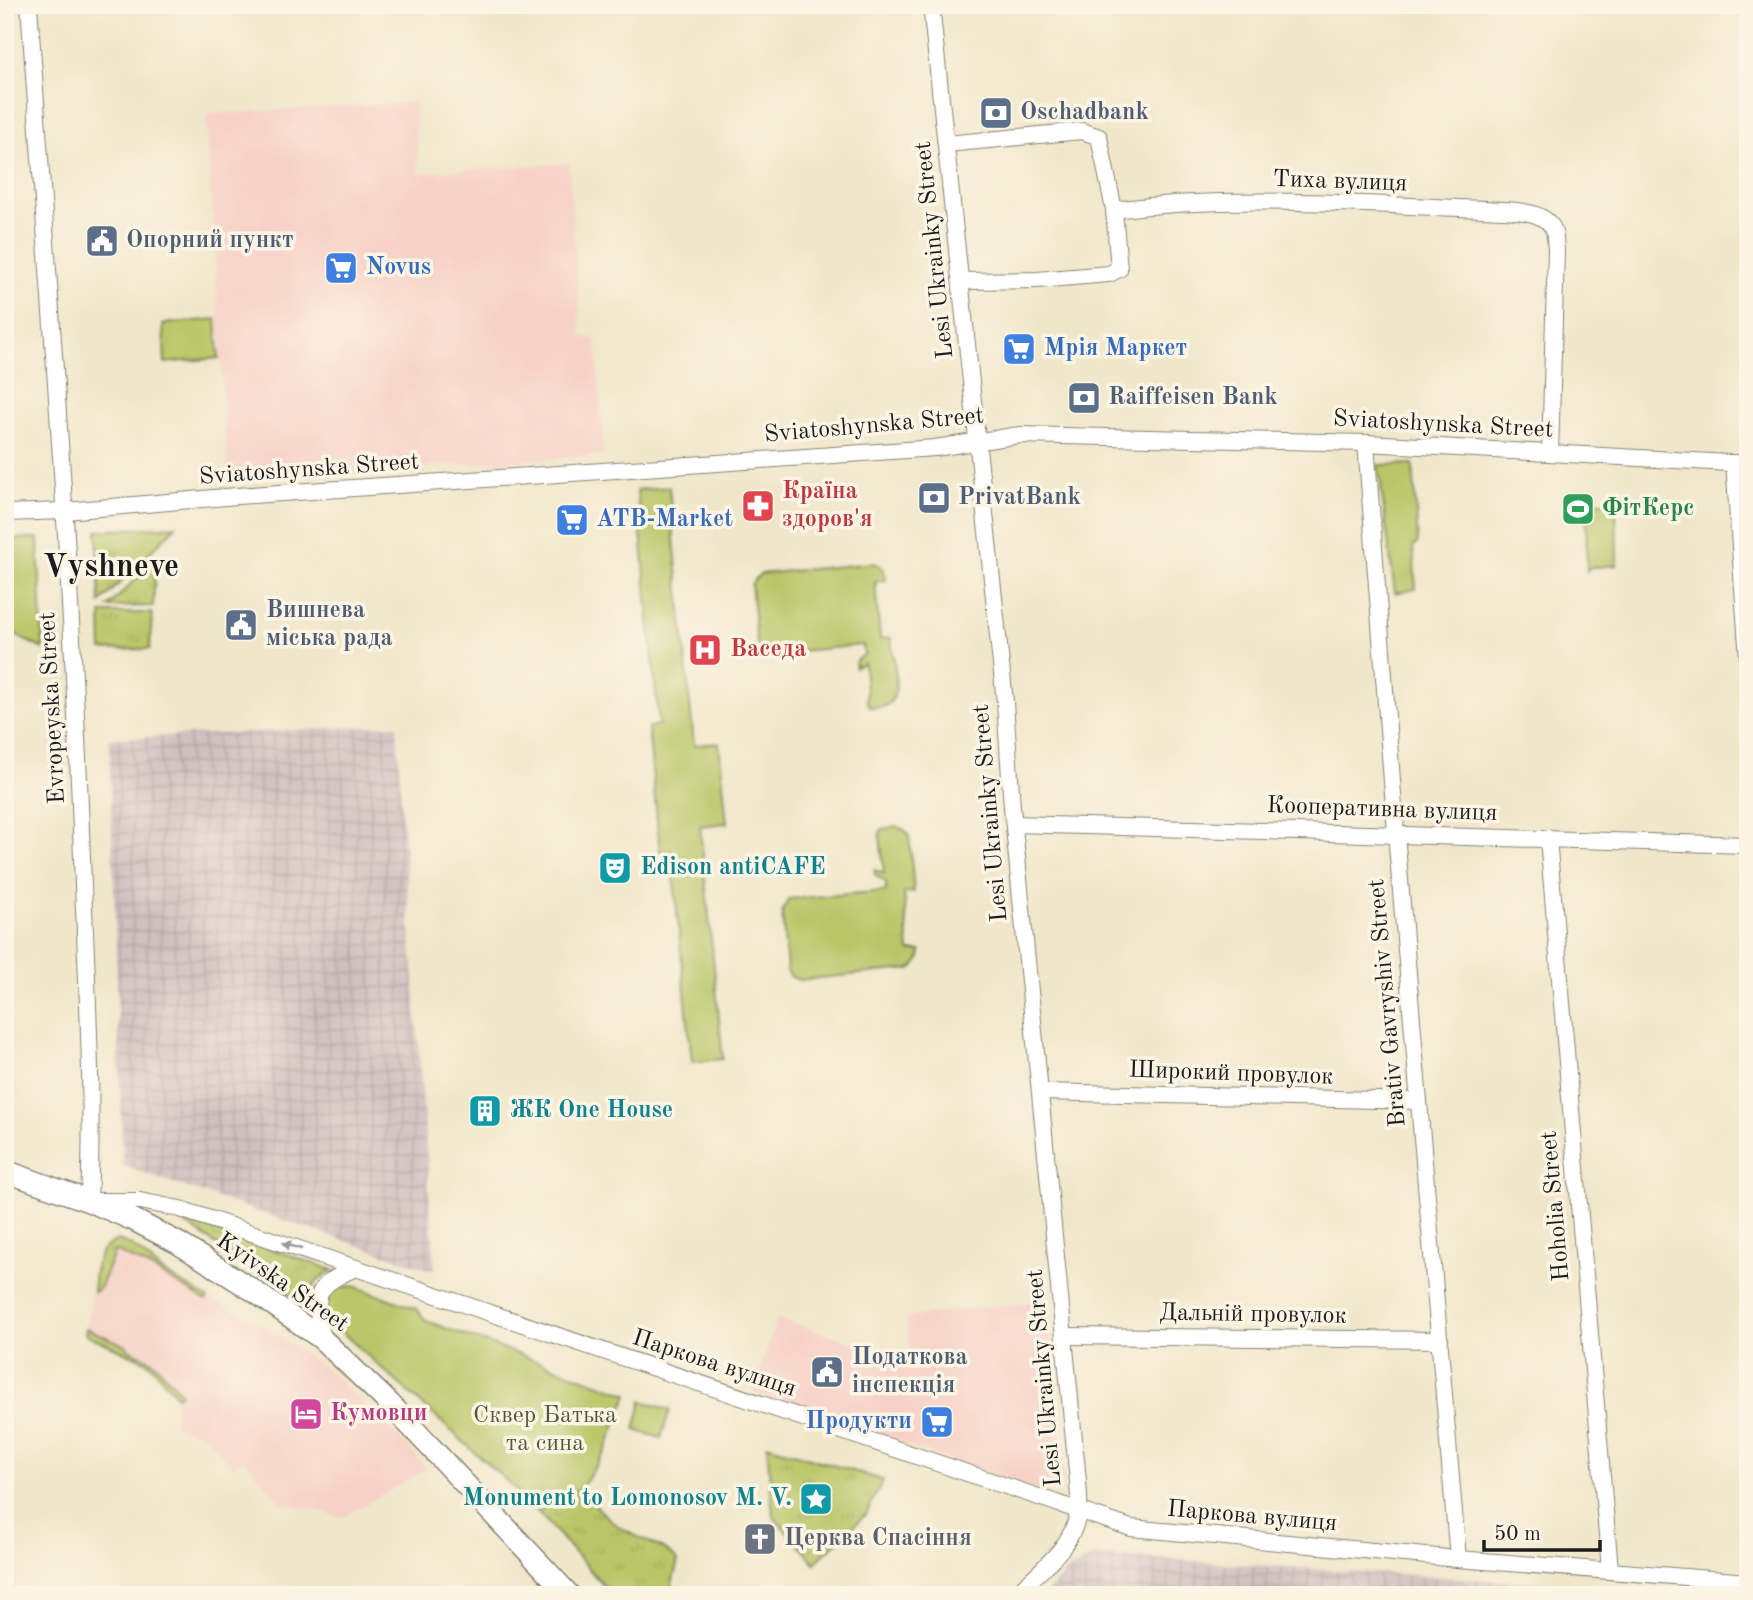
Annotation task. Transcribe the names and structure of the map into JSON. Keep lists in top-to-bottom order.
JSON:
{
  "streets": {
    "main road": ["Kyivska Street"],
    "street": [
      "Тиха вулиця",
      "Lesi Ukrainky Street",
      "Sviatoshynska Street",
      "Evropeyska Street",
      "Кооперативна вулиця",
      "Brativ Gavryshiv Street",
      "Широкий провулок",
      "Hoholia Street",
      "Дальній провулок",
      "Паркова вулиця"
    ]
  },
  "crossings": [
    ["Тиха вулиця", "Sviatoshynska Street"],
    ["Lesi Ukrainky Street", "Sviatoshynska Street"],
    ["Lesi Ukrainky Street", "Кооперативна вулиця"],
    ["Lesi Ukrainky Street", "Широкий провулок"],
    ["Lesi Ukrainky Street", "Дальній провулок"],
    ["Lesi Ukrainky Street", "Паркова вулиця"],
    ["Sviatoshynska Street", "Evropeyska Street"],
    ["Sviatoshynska Street", "Brativ Gavryshiv Street"],
    ["Evropeyska Street", "Kyivska Street"],
    ["Evropeyska Street", "Паркова вулиця"],
    ["Кооперативна вулиця", "Brativ Gavryshiv Street"],
    ["Кооперативна вулиця", "Hoholia Street"],
    ["Brativ Gavryshiv Street", "Широкий провулок"],
    ["Brativ Gavryshiv Street", "Дальній провулок"],
    ["Brativ Gavryshiv Street", "Паркова вулиця"],
    ["Hoholia Street", "Паркова вулиця"],
    ["Kyivska Street", "Паркова вулиця"]
  ],
  "districts": ["Vyshneve"],
  "parks": ["Сквер Батька та сина"],
  "places": {
    "bank": ["Oschadbank", "Raiffeisen Bank", "PrivatBank"],
    "public building": ["Опорний пункт", "Вишнева міська рада", "Податкова інспекція"],
    "supermarket": [
      "Novus",
      "Мрія Маркет",
      "ATB-Market",
      "Продукти"
    ],
    "pharmacy": ["Країна здоров'я"],
    "sports": ["ФітКерс"],
    "hospital": ["Васеда"],
    "theatre": ["Edison antiCAFE"],
    "building": ["ЖК One House"],
    "hotel": ["Кумовци"],
    "place": ["Monument to Lomonosov M. V."],
    "church": ["Церква Спасіння"]
  },
  "scale_bar": "50 m"
}
